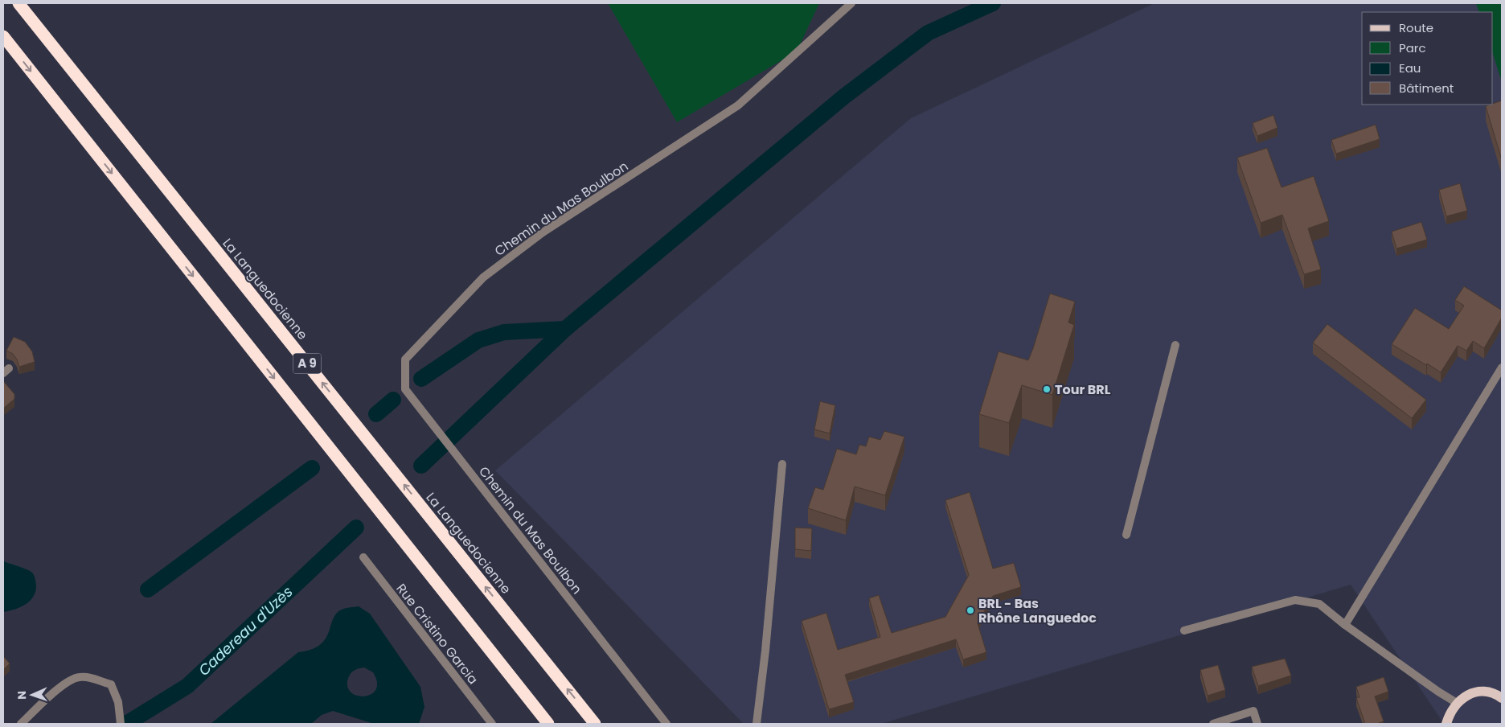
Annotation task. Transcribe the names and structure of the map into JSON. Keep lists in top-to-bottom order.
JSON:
{
  "streets": {
    "highway": ["La Languedocienne", "A 9"],
    "street": ["Chemin du Mas Boulbon", "Rue Cristino Garcia"]
  },
  "water": ["Cadereau d'Uzès"],
  "places": ["Tour BRL", "BRL - Bas Rhône Languedoc"],
  "legend": [
    "Route",
    "Parc",
    "Eau",
    "Bâtiment"
  ],
  "north": "left"
}
